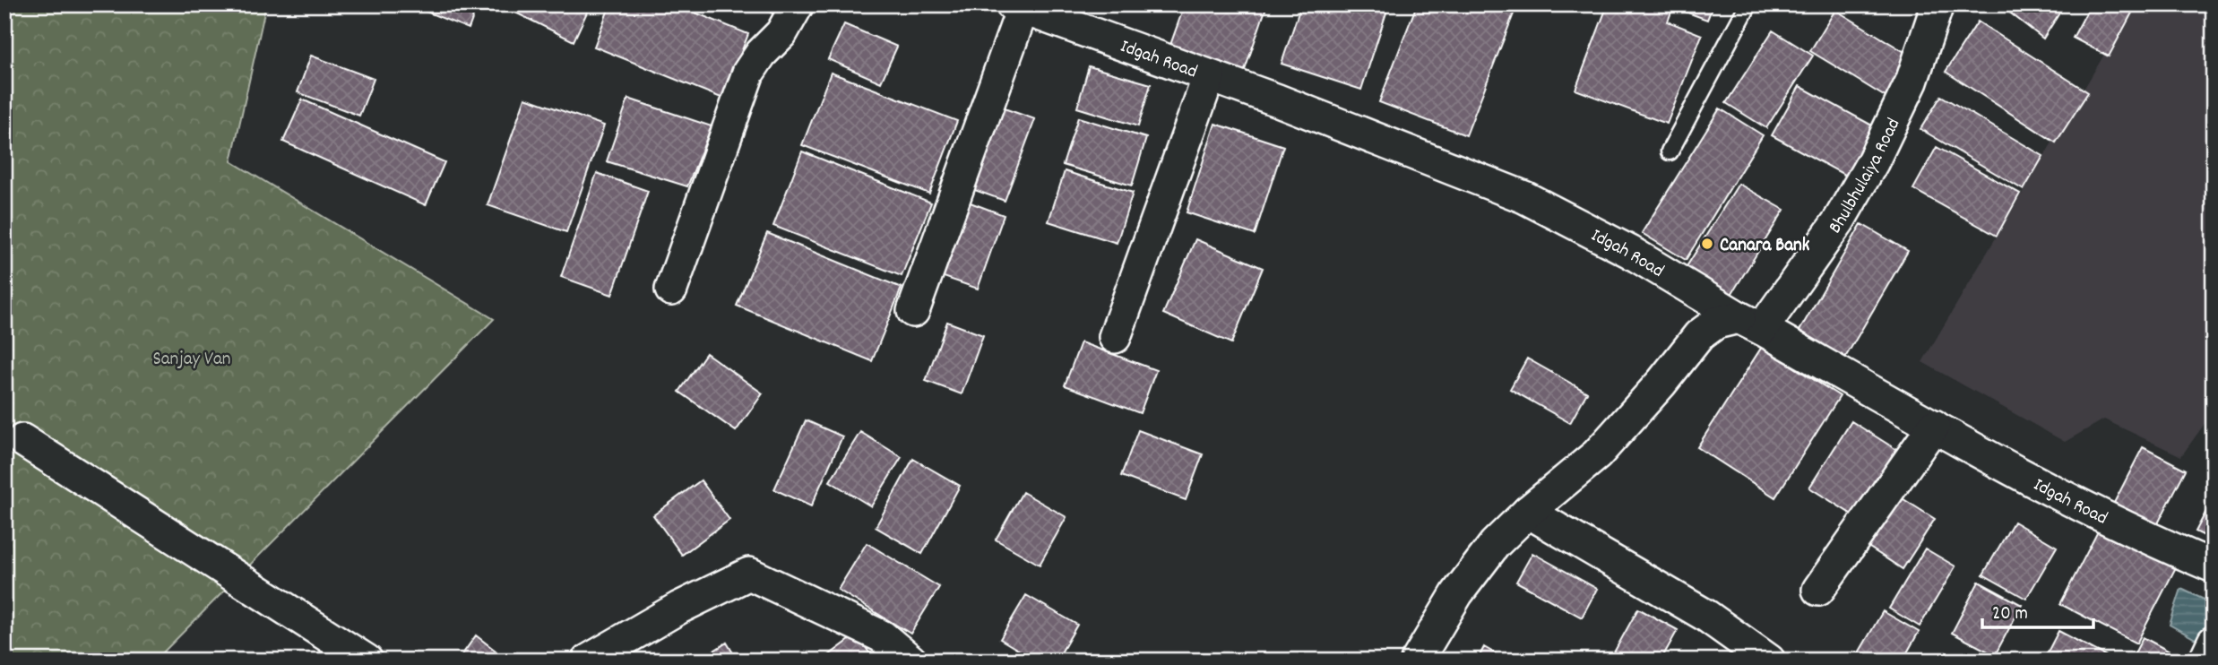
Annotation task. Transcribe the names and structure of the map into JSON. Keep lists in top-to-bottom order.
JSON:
{
  "streets": {
    "street": ["Idgah Road", "Bhulbhulaiya Road"]
  },
  "crossings": [
    ["Idgah Road", "Bhulbhulaiya Road"]
  ],
  "parks": ["Sanjay Van"],
  "places": ["Canara Bank"],
  "scale_bar": "20 m"
}
